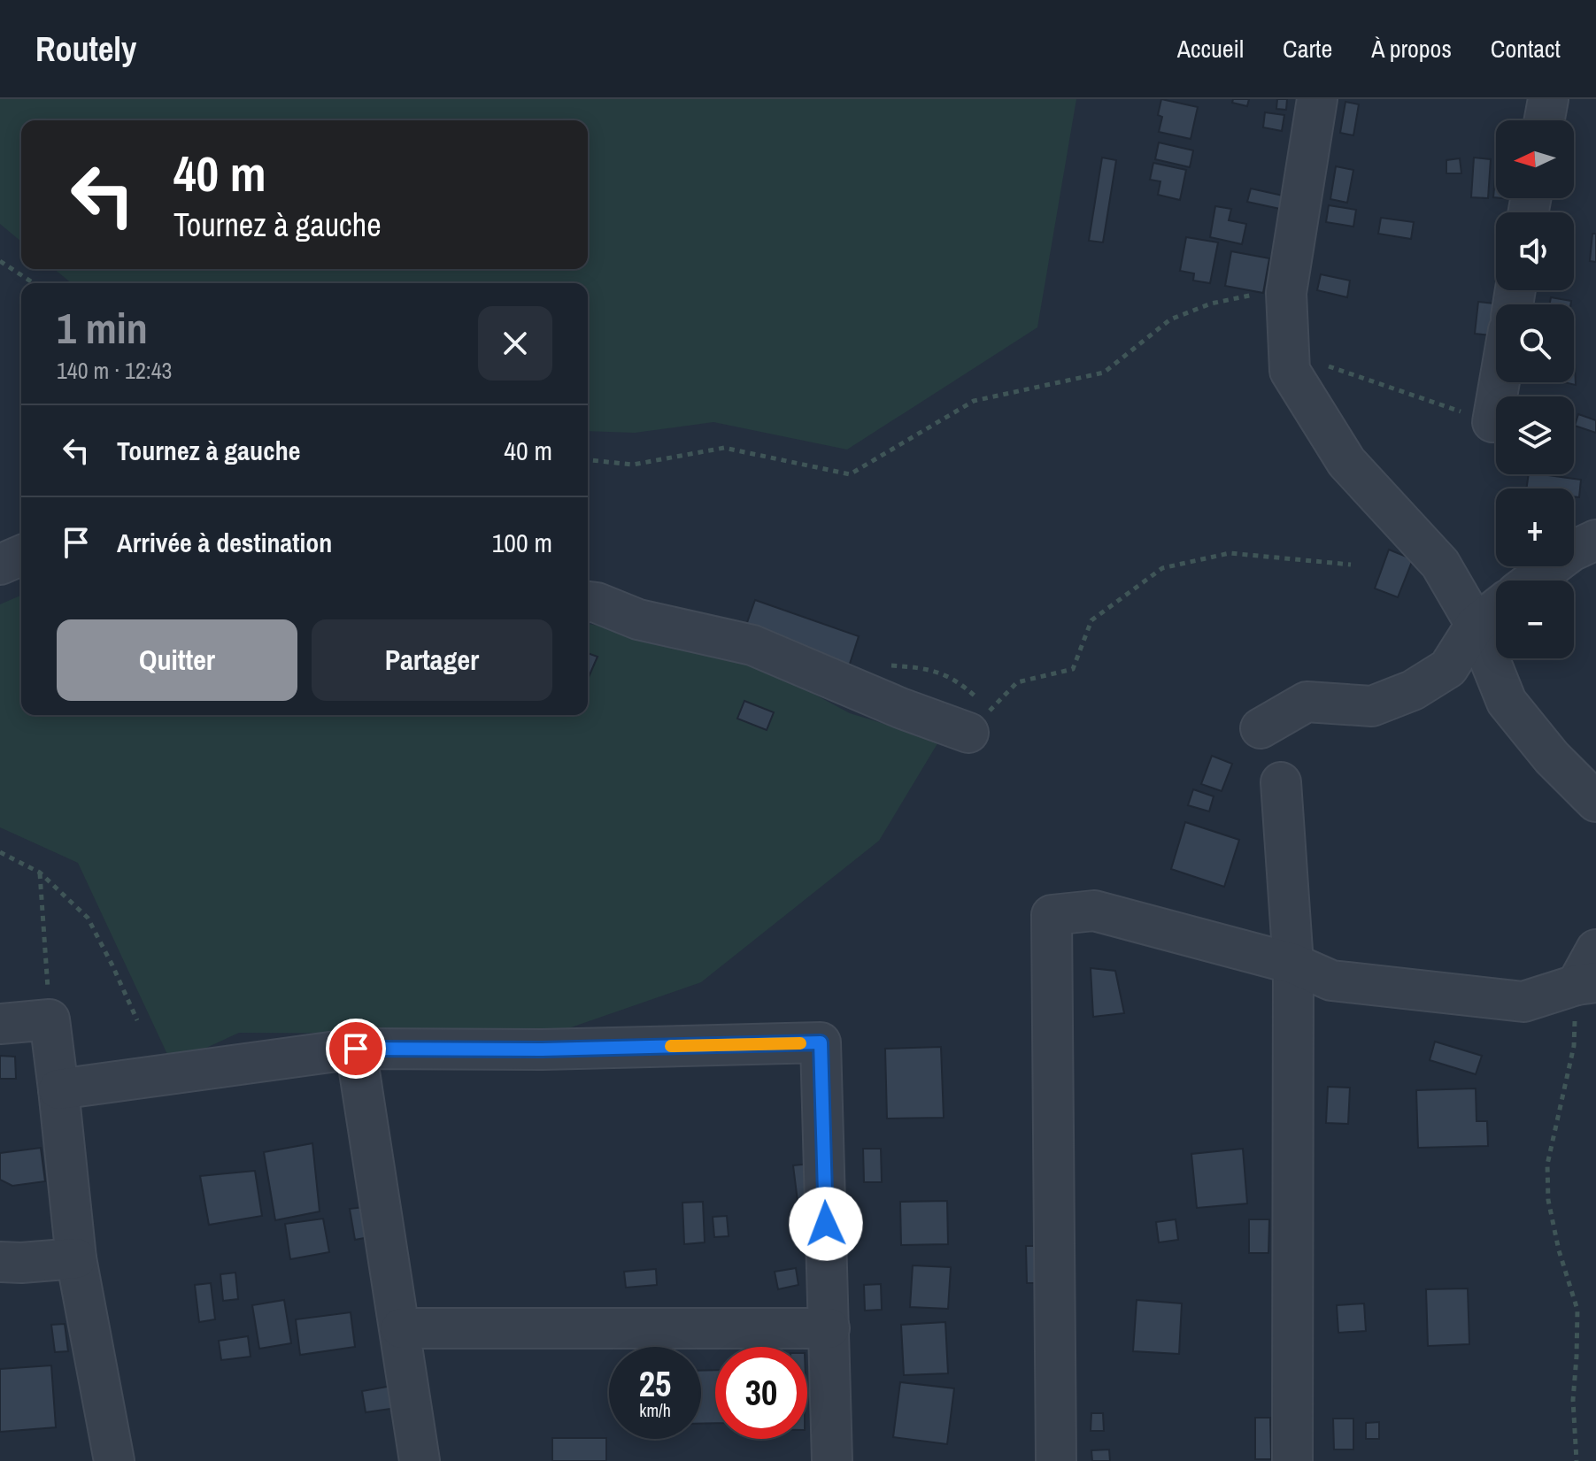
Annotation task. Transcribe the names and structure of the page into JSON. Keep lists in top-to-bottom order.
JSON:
{
  "north": "left",
  "page": {
    "header": "Routely",
    "nav": [
      "Accueil",
      "Carte",
      "À propos",
      "Contact"
    ],
    "map_buttons": ["+", "−"],
    "turn": ["40 m", "Tournez à gauche"],
    "heading": ["1 min", "140 m · 12:43"],
    "list": [
      {
        "name": "Tournez à gauche",
        "value": "40 m"
      },
      {
        "name": "Arrivée à destination",
        "value": "100 m"
      }
    ],
    "buttons": ["Quitter", "Partager"],
    "speed": "25 km/h",
    "limit": "30"
  }
}
